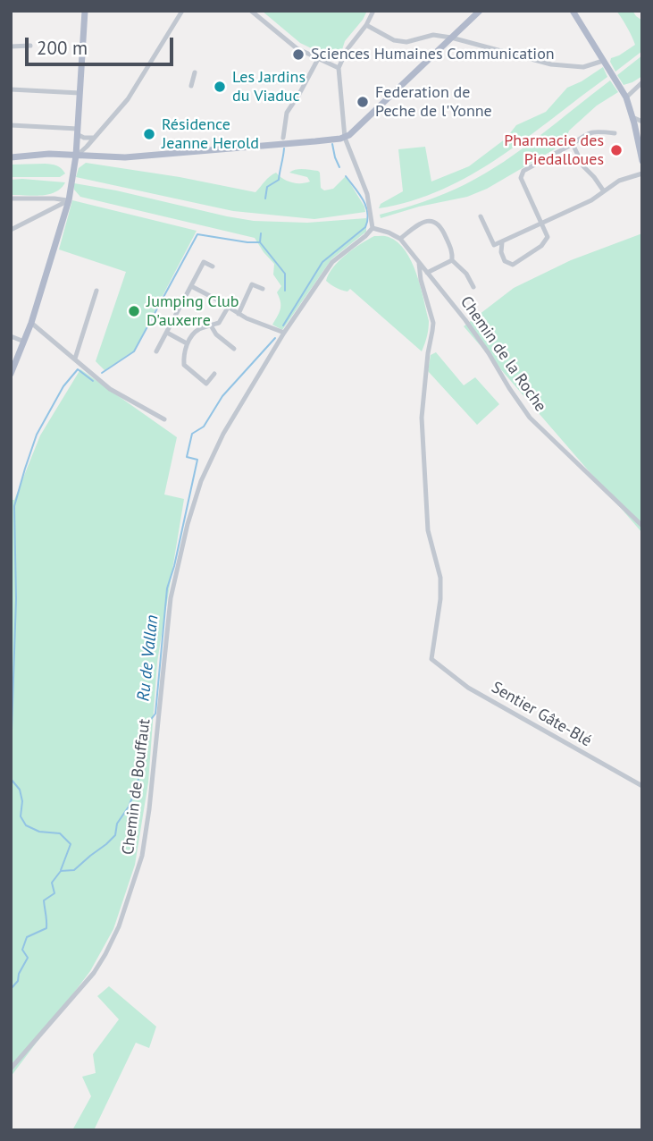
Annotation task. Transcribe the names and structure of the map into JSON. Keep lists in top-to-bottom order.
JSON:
{
  "streets": {
    "street": ["Chemin de la Roche", "Sentier Gâte-Blé", "Chemin de Bouffaut"]
  },
  "crossings": [
    ["Chemin de la Roche", "Sentier Gâte-Blé"]
  ],
  "water": ["Ru de Vallan"],
  "places": [
    "Sciences Humaines Communication",
    "Les Jardins du Viaduc",
    "Federation de Peche de l'Yonne",
    "Résidence Jeanne Herold",
    "Pharmacie des Piedalloues",
    "Jumping Club D'auxerre"
  ],
  "scale_bar": "200 m"
}
